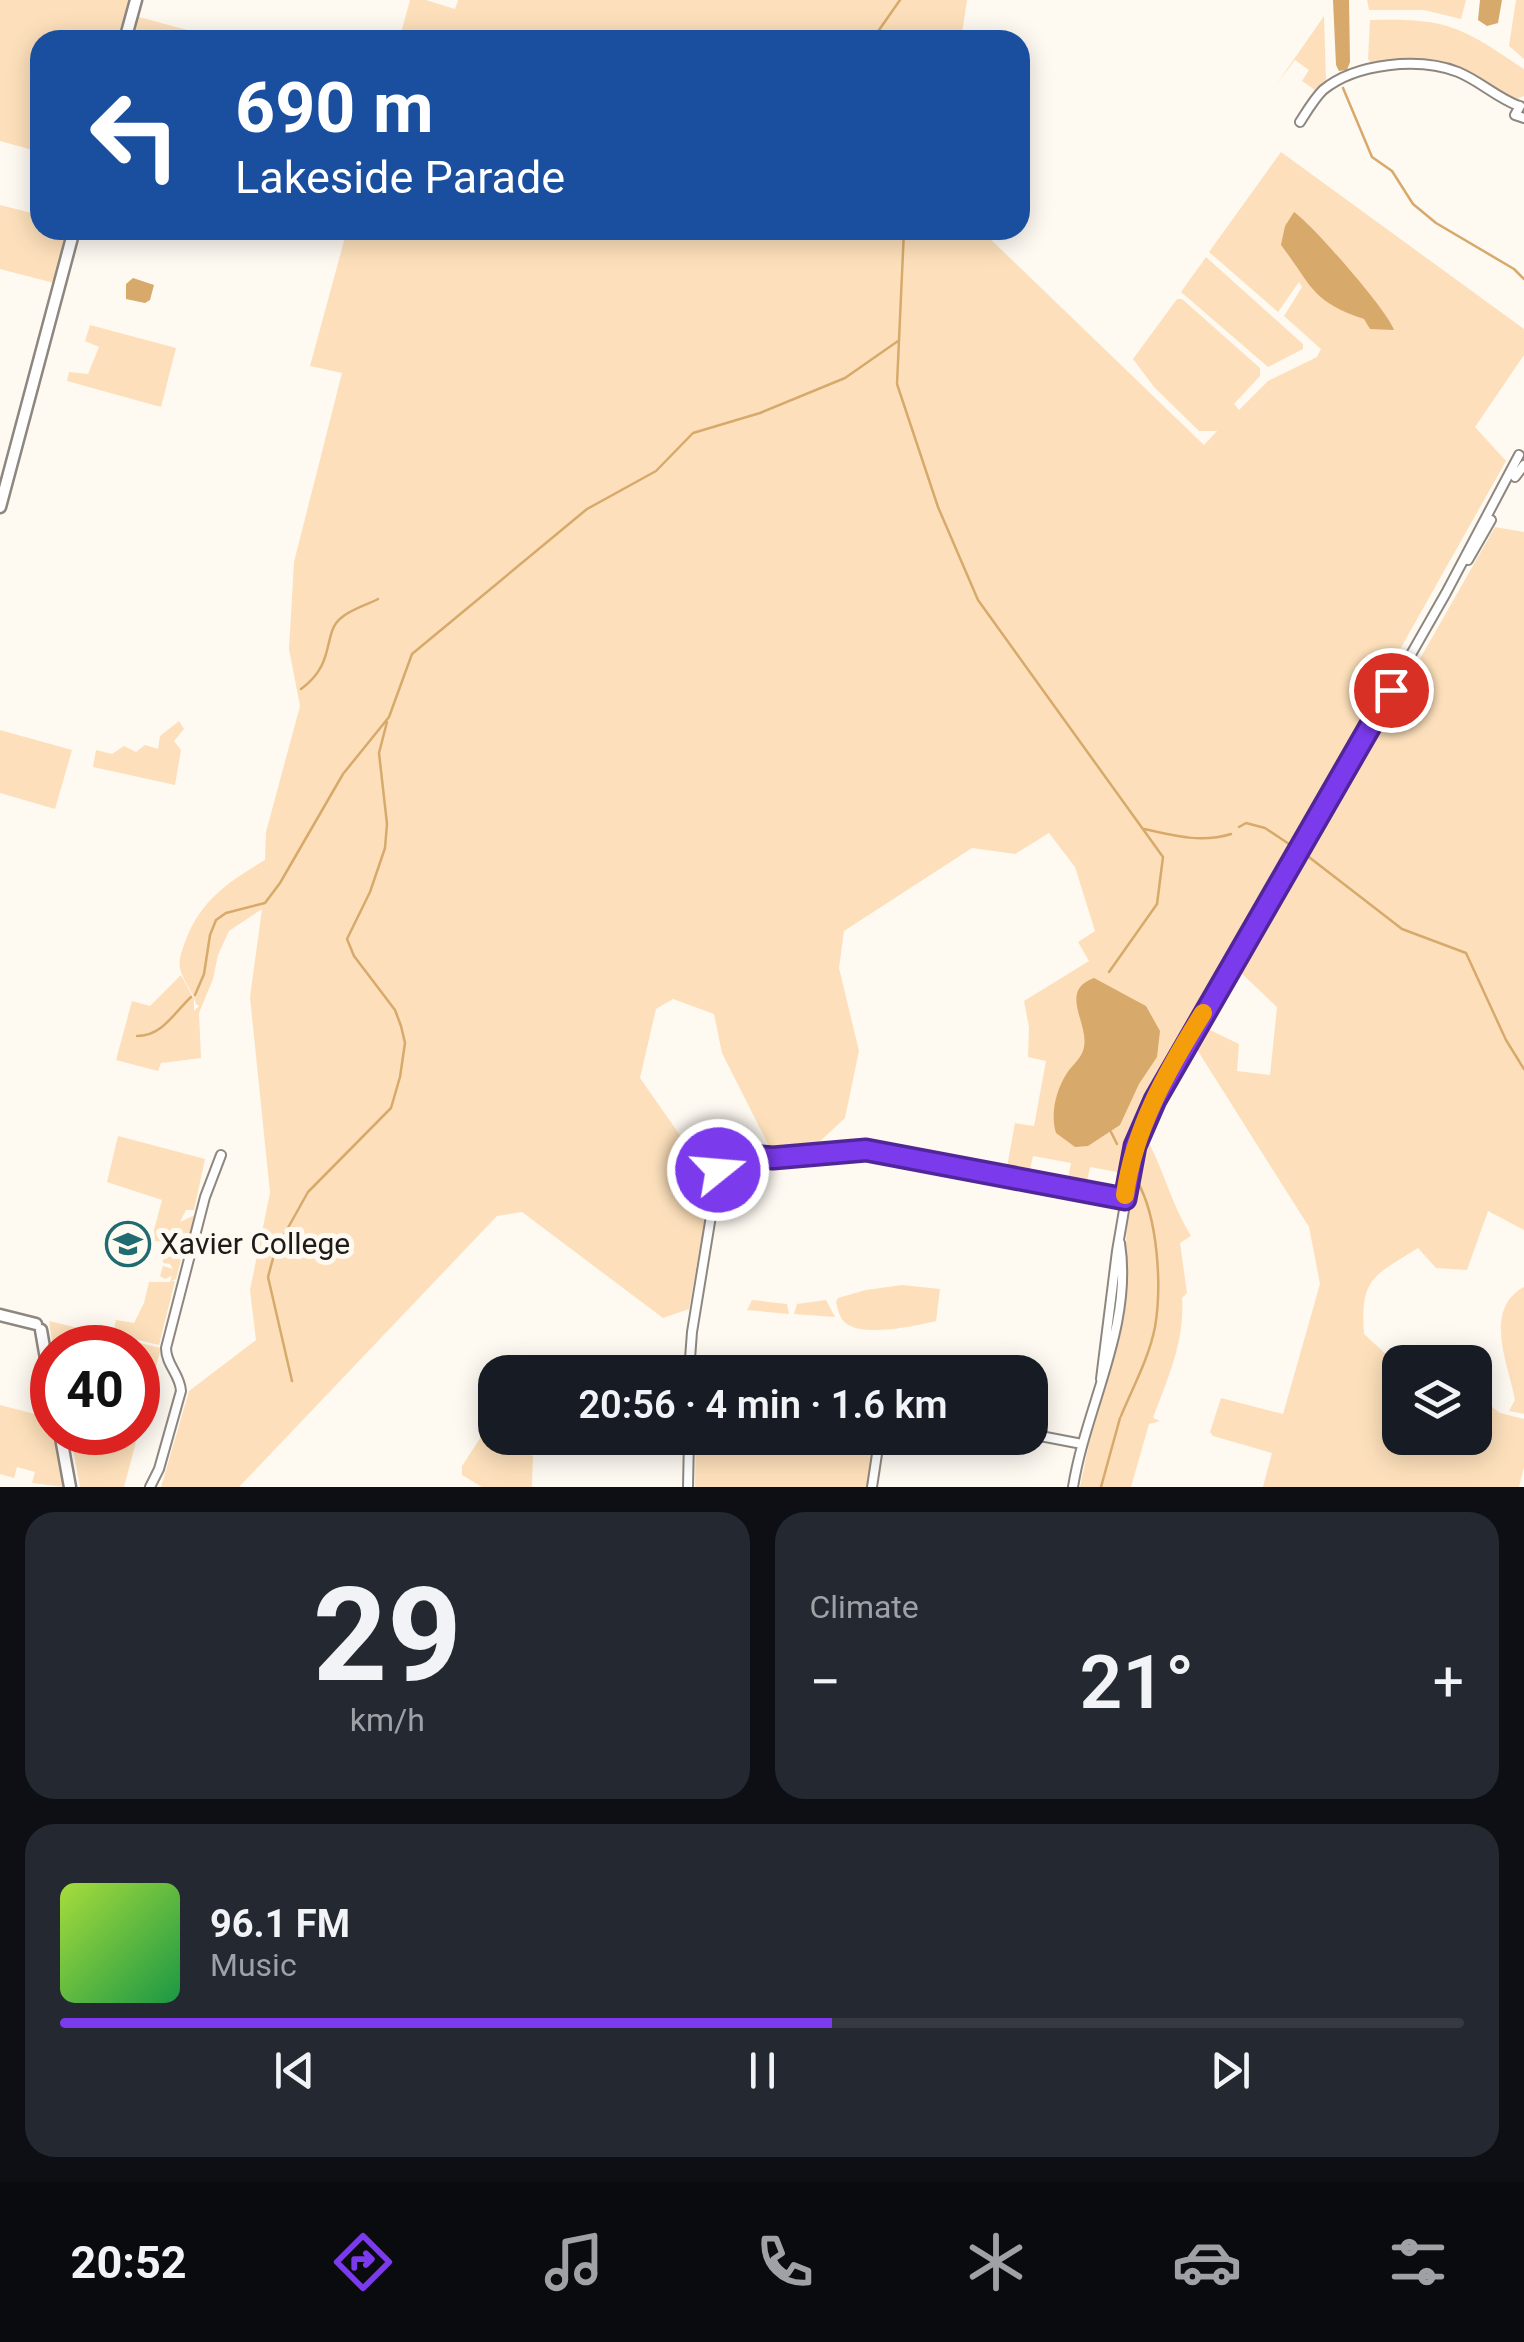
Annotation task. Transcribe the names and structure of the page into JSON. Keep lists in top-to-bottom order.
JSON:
{
  "places": {
    "school or university": ["Xavier College"]
  },
  "page": {
    "turn": ["690 m", "Lakeside Parade"],
    "limit": "40",
    "trip": "20:56 · 4 min · 1.6 km",
    "tile": [
      ["29", "km/h"],
      "Climate"
    ],
    "heat": ["−", "21°", "+"],
    "song": ["96.1 FM", "Music"],
    "tabs": "20:52"
  }
}
